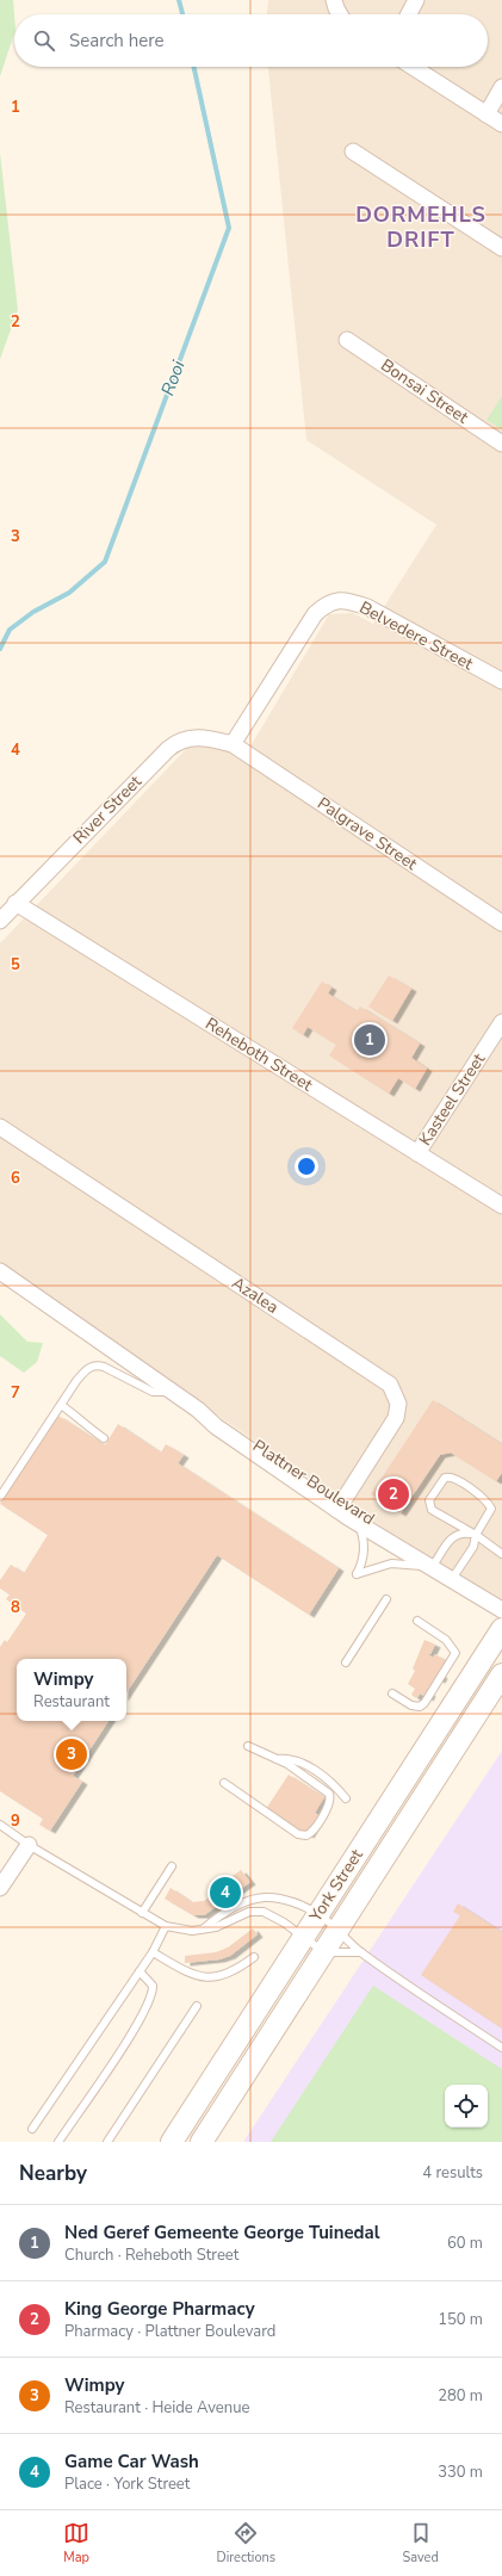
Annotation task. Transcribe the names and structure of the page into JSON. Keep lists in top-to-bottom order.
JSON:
{
  "streets": {
    "main road": ["York Street"],
    "street": [
      "Bonsai Street",
      "Belvedere Street",
      "River Street",
      "Palgrave Street",
      "Reheboth Street",
      "Kasteel Street",
      "Azalea",
      "Plattner Boulevard"
    ]
  },
  "crossings": [
    ["Belvedere Street", "River Street"],
    ["Belvedere Street", "Palgrave Street"],
    ["River Street", "Palgrave Street"],
    ["River Street", "Reheboth Street"],
    ["Reheboth Street", "Kasteel Street"],
    ["Azalea", "Plattner Boulevard"]
  ],
  "districts": ["DORMEHLS DRIFT"],
  "water": ["Rooi"],
  "page": {
    "search": "Search here",
    "pins": [
      "1",
      "2",
      "3",
      "4"
    ],
    "popup": ["Wimpy", "Restaurant"],
    "heading": ["Nearby", "4 results"],
    "list": [
      {
        "mark": "1",
        "name": "Ned Geref Gemeente George Tuinedal",
        "note": "Church · Reheboth Street",
        "value": "60 m"
      },
      {
        "mark": "2",
        "name": "King George Pharmacy",
        "note": "Pharmacy · Plattner Boulevard",
        "value": "150 m"
      },
      {
        "mark": "3",
        "name": "Wimpy",
        "note": "Restaurant · Heide Avenue",
        "value": "280 m"
      },
      {
        "mark": "4",
        "name": "Game Car Wash",
        "note": "Place · York Street",
        "value": "330 m"
      }
    ],
    "nav": ["Map", "Directions", "Saved"]
  },
  "grid": {
    "rows": [
      "1",
      "2",
      "3",
      "4",
      "5",
      "6",
      "7",
      "8",
      "9"
    ]
  }
}
